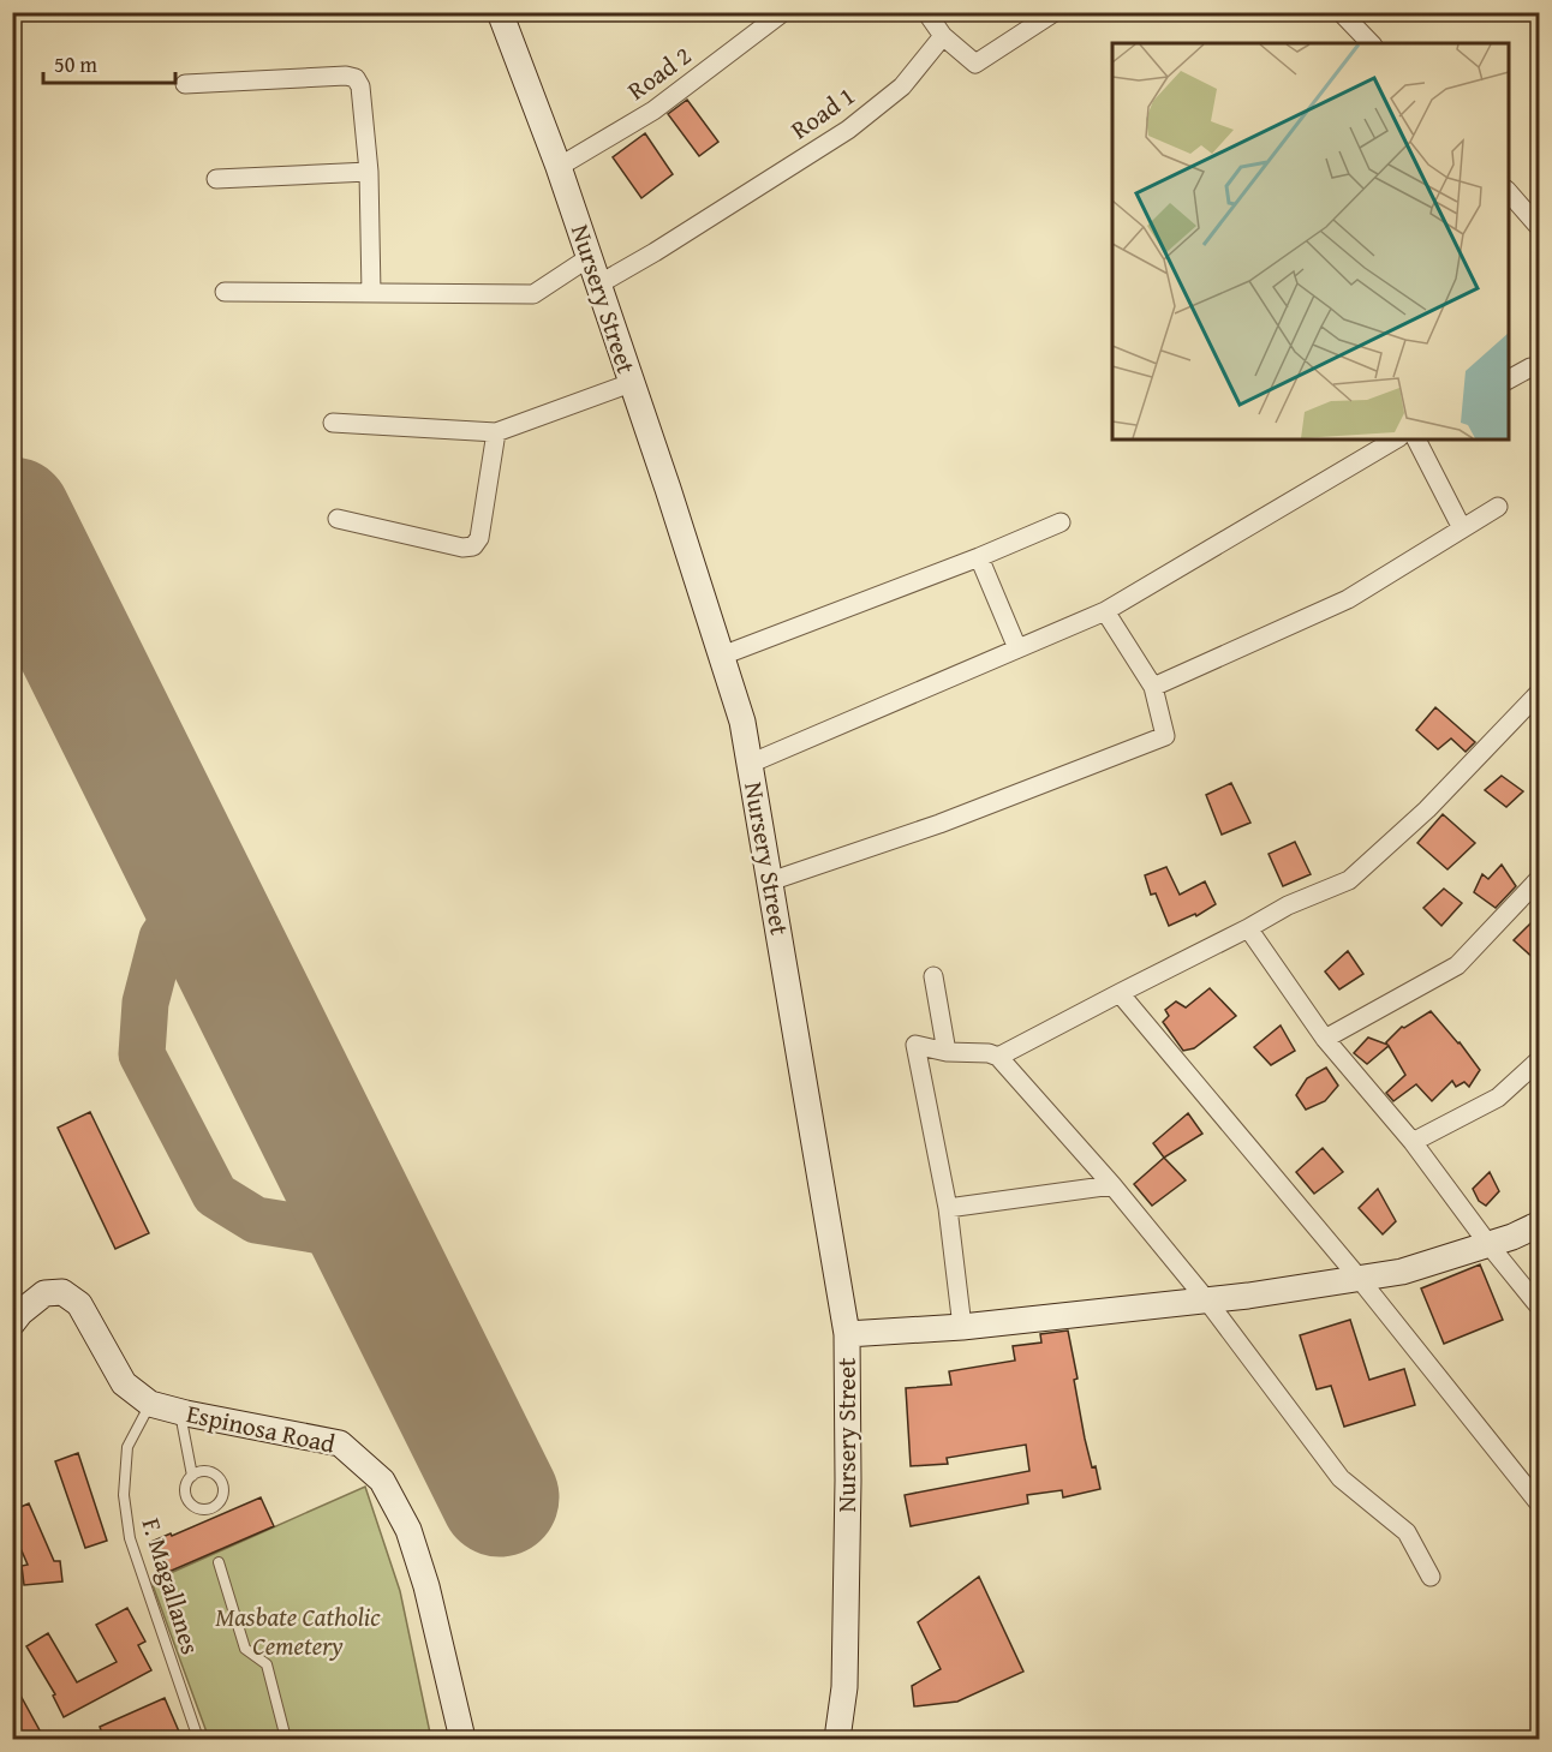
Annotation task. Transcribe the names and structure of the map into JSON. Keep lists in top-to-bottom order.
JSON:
{
  "streets": {
    "main road": ["Nursery Street", "Espinosa Road"],
    "street": ["Road 2", "Road 1"],
    "lane": ["F. Magallanes"]
  },
  "crossings": [
    ["Road 2", "Nursery Street"],
    ["Road 1", "Nursery Street"],
    ["Espinosa Road", "F. Magallanes"]
  ],
  "parks": ["Masbate Catholic Cemetery"],
  "scale_bar": "50 m"
}
